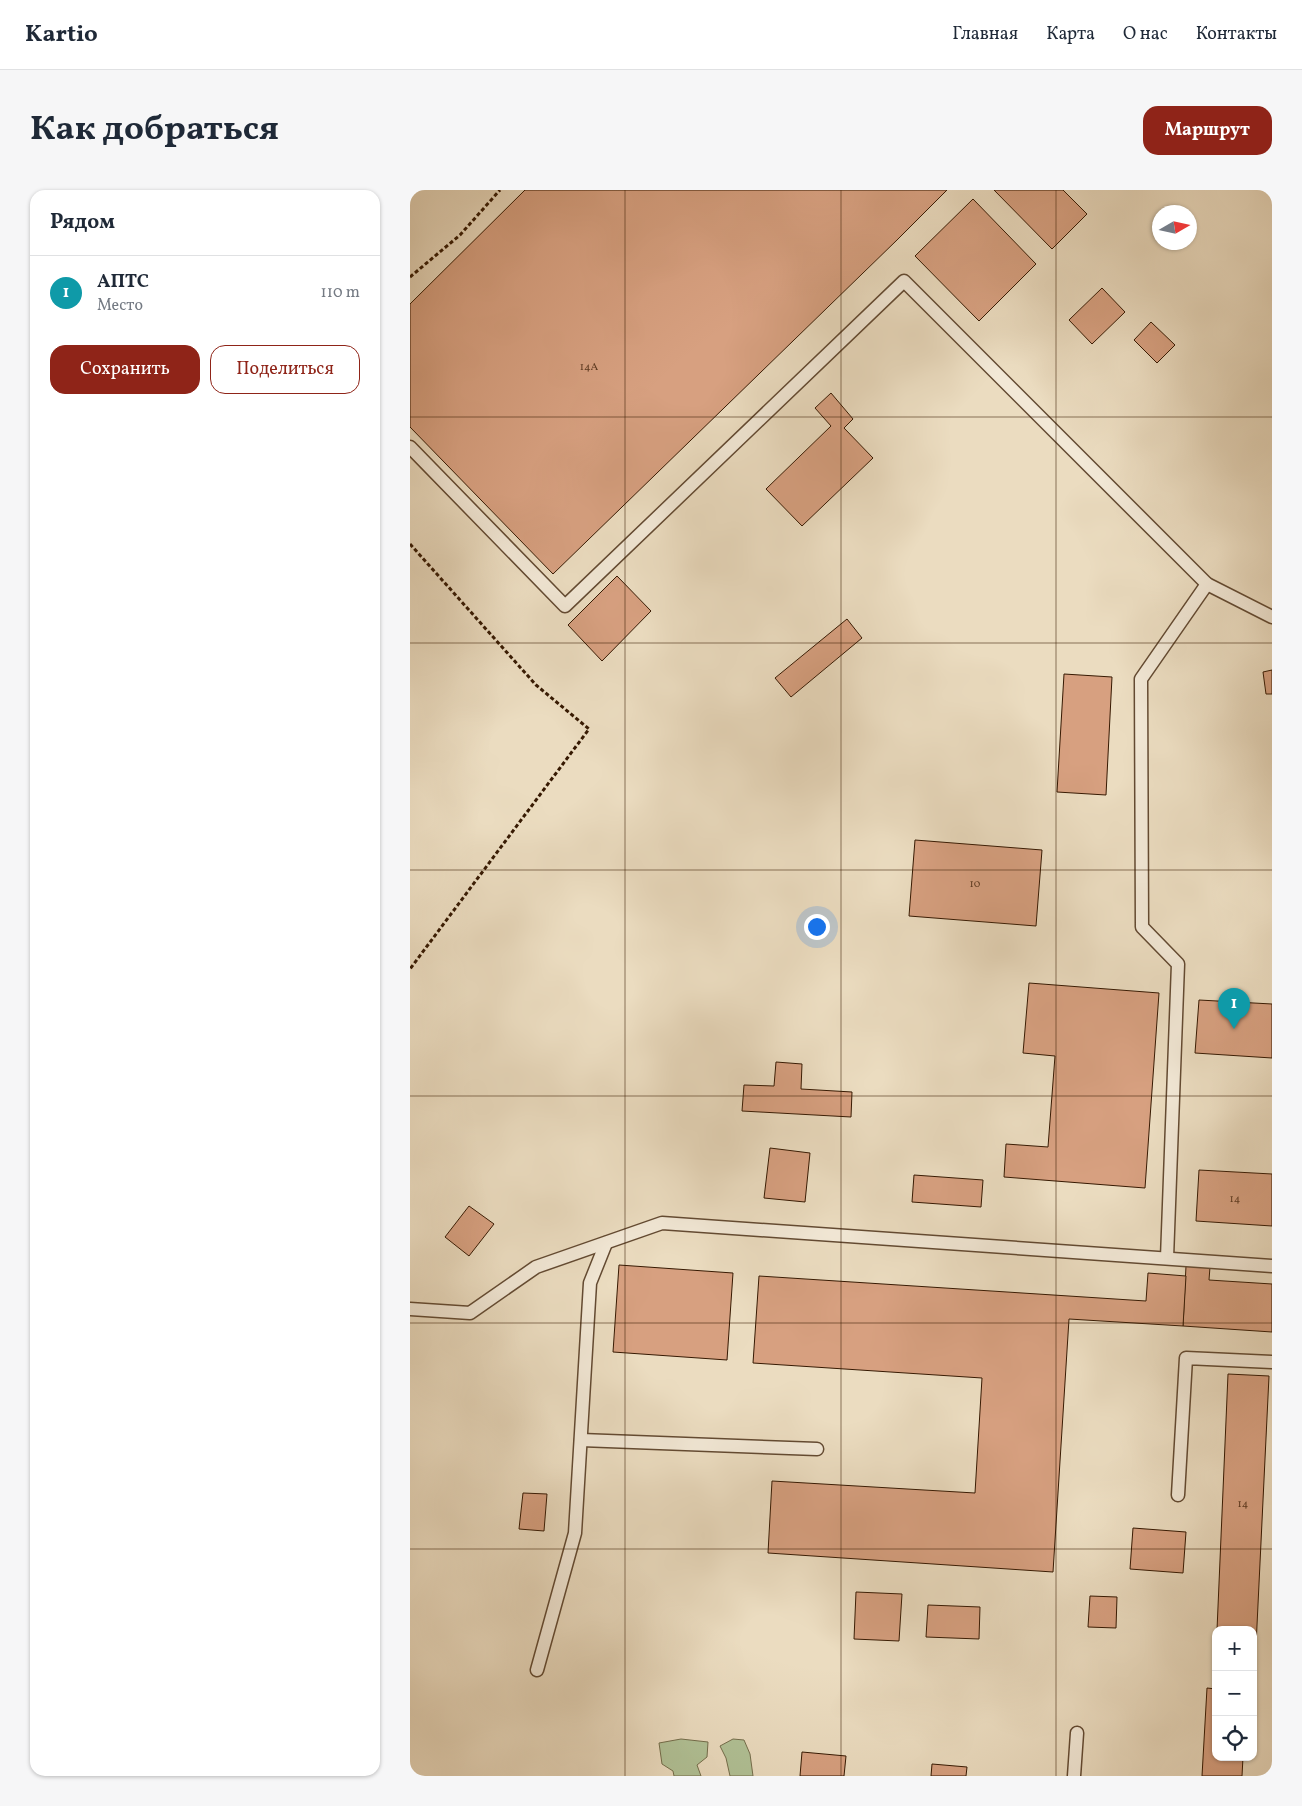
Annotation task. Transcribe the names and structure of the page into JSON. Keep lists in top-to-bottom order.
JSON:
{
  "house_numbers": [
    "14А",
    "10",
    "14",
    "14"
  ],
  "north": "right",
  "page": {
    "header": "Kartio",
    "nav": [
      "Главная",
      "Карта",
      "О нас",
      "Контакты"
    ],
    "title": "Как добраться",
    "buttons": [
      "Маршрут",
      ["Сохранить", "Поделиться"]
    ],
    "heading": "Рядом",
    "list": [
      {
        "mark": "1",
        "name": "АПТС",
        "note": "Место",
        "value": "110 m"
      }
    ],
    "pins": "1",
    "map_buttons": ["+", "−"]
  }
}
